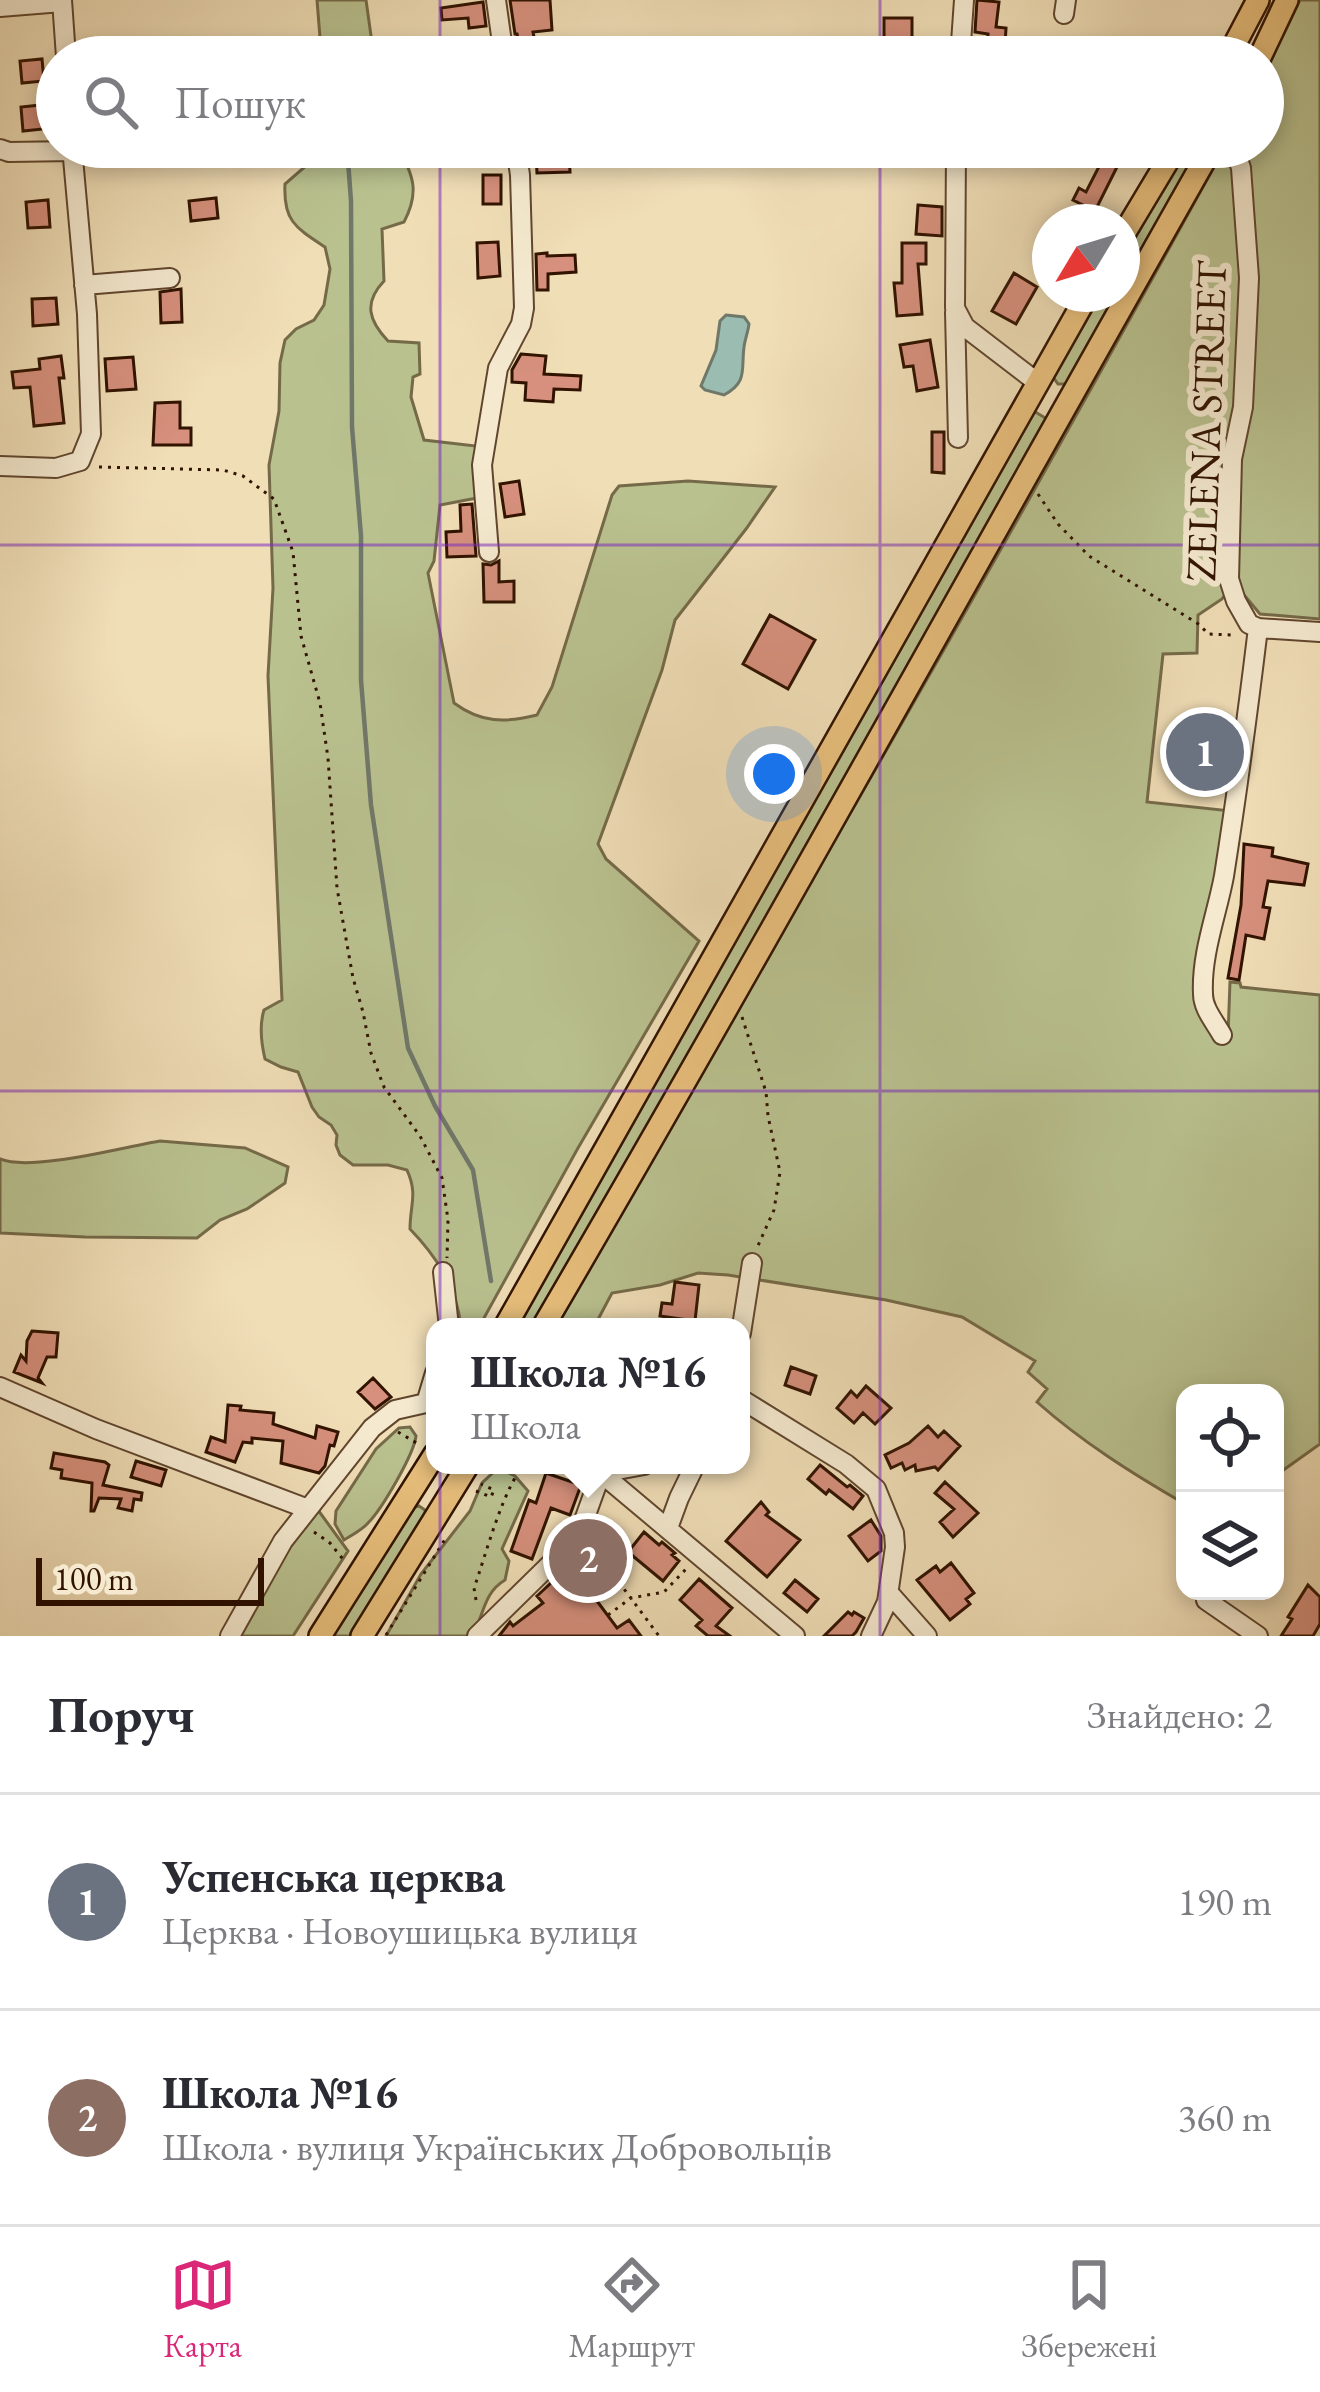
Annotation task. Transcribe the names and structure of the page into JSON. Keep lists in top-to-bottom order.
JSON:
{
  "streets": {
    "street": ["ZELENA STREET"]
  },
  "scale_bar": "100 m",
  "north": "bottom left",
  "page": {
    "search": "Пошук",
    "pins": ["1", "2"],
    "popup": ["Школа №16", "Школа"],
    "scale": "100 m",
    "heading": ["Поруч", "Знайдено: 2"],
    "list": [
      {
        "mark": "1",
        "name": "Успенська церква",
        "note": "Церква · Новоушицька вулиця",
        "value": "190 m"
      },
      {
        "mark": "2",
        "name": "Школа №16",
        "note": "Школа · вулиця Українських Добровольців",
        "value": "360 m"
      }
    ],
    "nav": ["Карта", "Маршрут", "Збережені"]
  }
}
